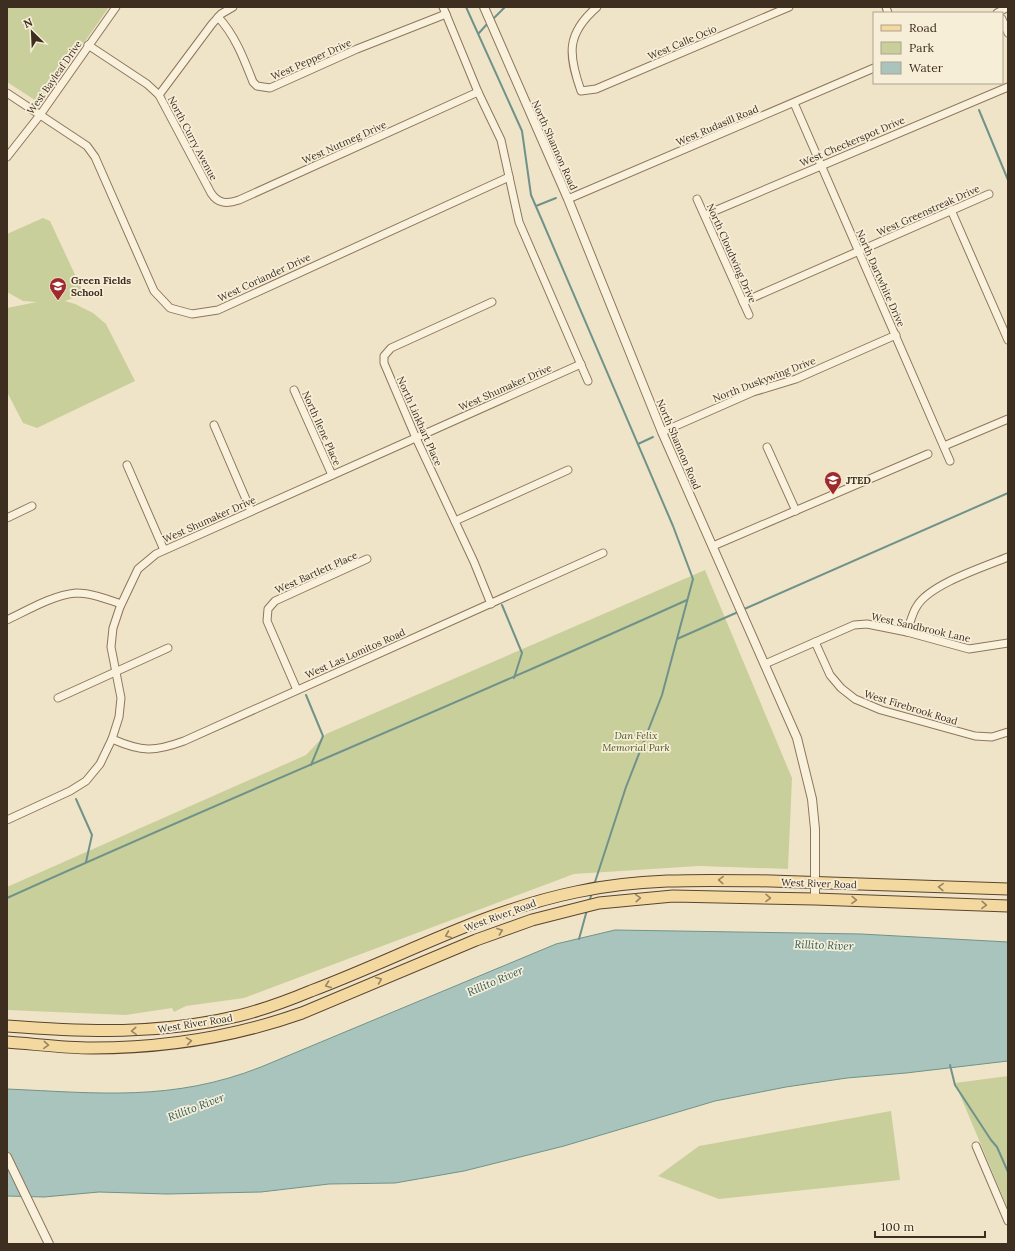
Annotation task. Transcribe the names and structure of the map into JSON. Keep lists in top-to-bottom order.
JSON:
{
  "streets": {
    "main road": ["West River Road"],
    "street": [
      "West Calle Ocio",
      "West Pepper Drive",
      "West Bayleaf Drive",
      "West Rudasill Road",
      "North Curry Avenue",
      "West Checkerspot Drive",
      "West Nutmeg Drive",
      "North Shannon Road",
      "West Greenstreak Drive",
      "North Cloudwing Drive",
      "West Coriander Drive",
      "North Dartwhite Drive",
      "North Duskywing Drive",
      "West Shumaker Drive",
      "North Linkhart Place",
      "North Ilene Place",
      "West Bartlett Place",
      "West Sandbrook Lane",
      "West Las Lomitos Road",
      "West Firebrook Road"
    ]
  },
  "crossings": [
    ["West Bayleaf Drive", "North Curry Avenue"],
    ["West Bayleaf Drive", "West Coriander Drive"],
    ["West Rudasill Road", "North Shannon Road"],
    ["West Rudasill Road", "North Dartwhite Drive"],
    ["North Curry Avenue", "West Nutmeg Drive"],
    ["West Checkerspot Drive", "North Cloudwing Drive"],
    ["West Checkerspot Drive", "North Dartwhite Drive"],
    ["North Shannon Road", "North Duskywing Drive"],
    ["North Shannon Road", "West Sandbrook Lane"],
    ["North Shannon Road", "West River Road"],
    ["West Greenstreak Drive", "North Cloudwing Drive"],
    ["West Greenstreak Drive", "North Dartwhite Drive"],
    ["North Dartwhite Drive", "North Duskywing Drive"],
    ["West Shumaker Drive", "North Linkhart Place"],
    ["West Shumaker Drive", "North Ilene Place"],
    ["West Shumaker Drive", "West Las Lomitos Road"],
    ["North Linkhart Place", "West Las Lomitos Road"],
    ["West Bartlett Place", "West Las Lomitos Road"],
    ["West Sandbrook Lane", "West Firebrook Road"]
  ],
  "water": ["Rillito River"],
  "parks": ["Dan Felix Memorial Park"],
  "places": {
    "school or university": ["Green Fields School", "JTED"]
  },
  "legend": ["Road", "Park", "Water"],
  "scale_bar": "100 m",
  "north": "top left"
}
